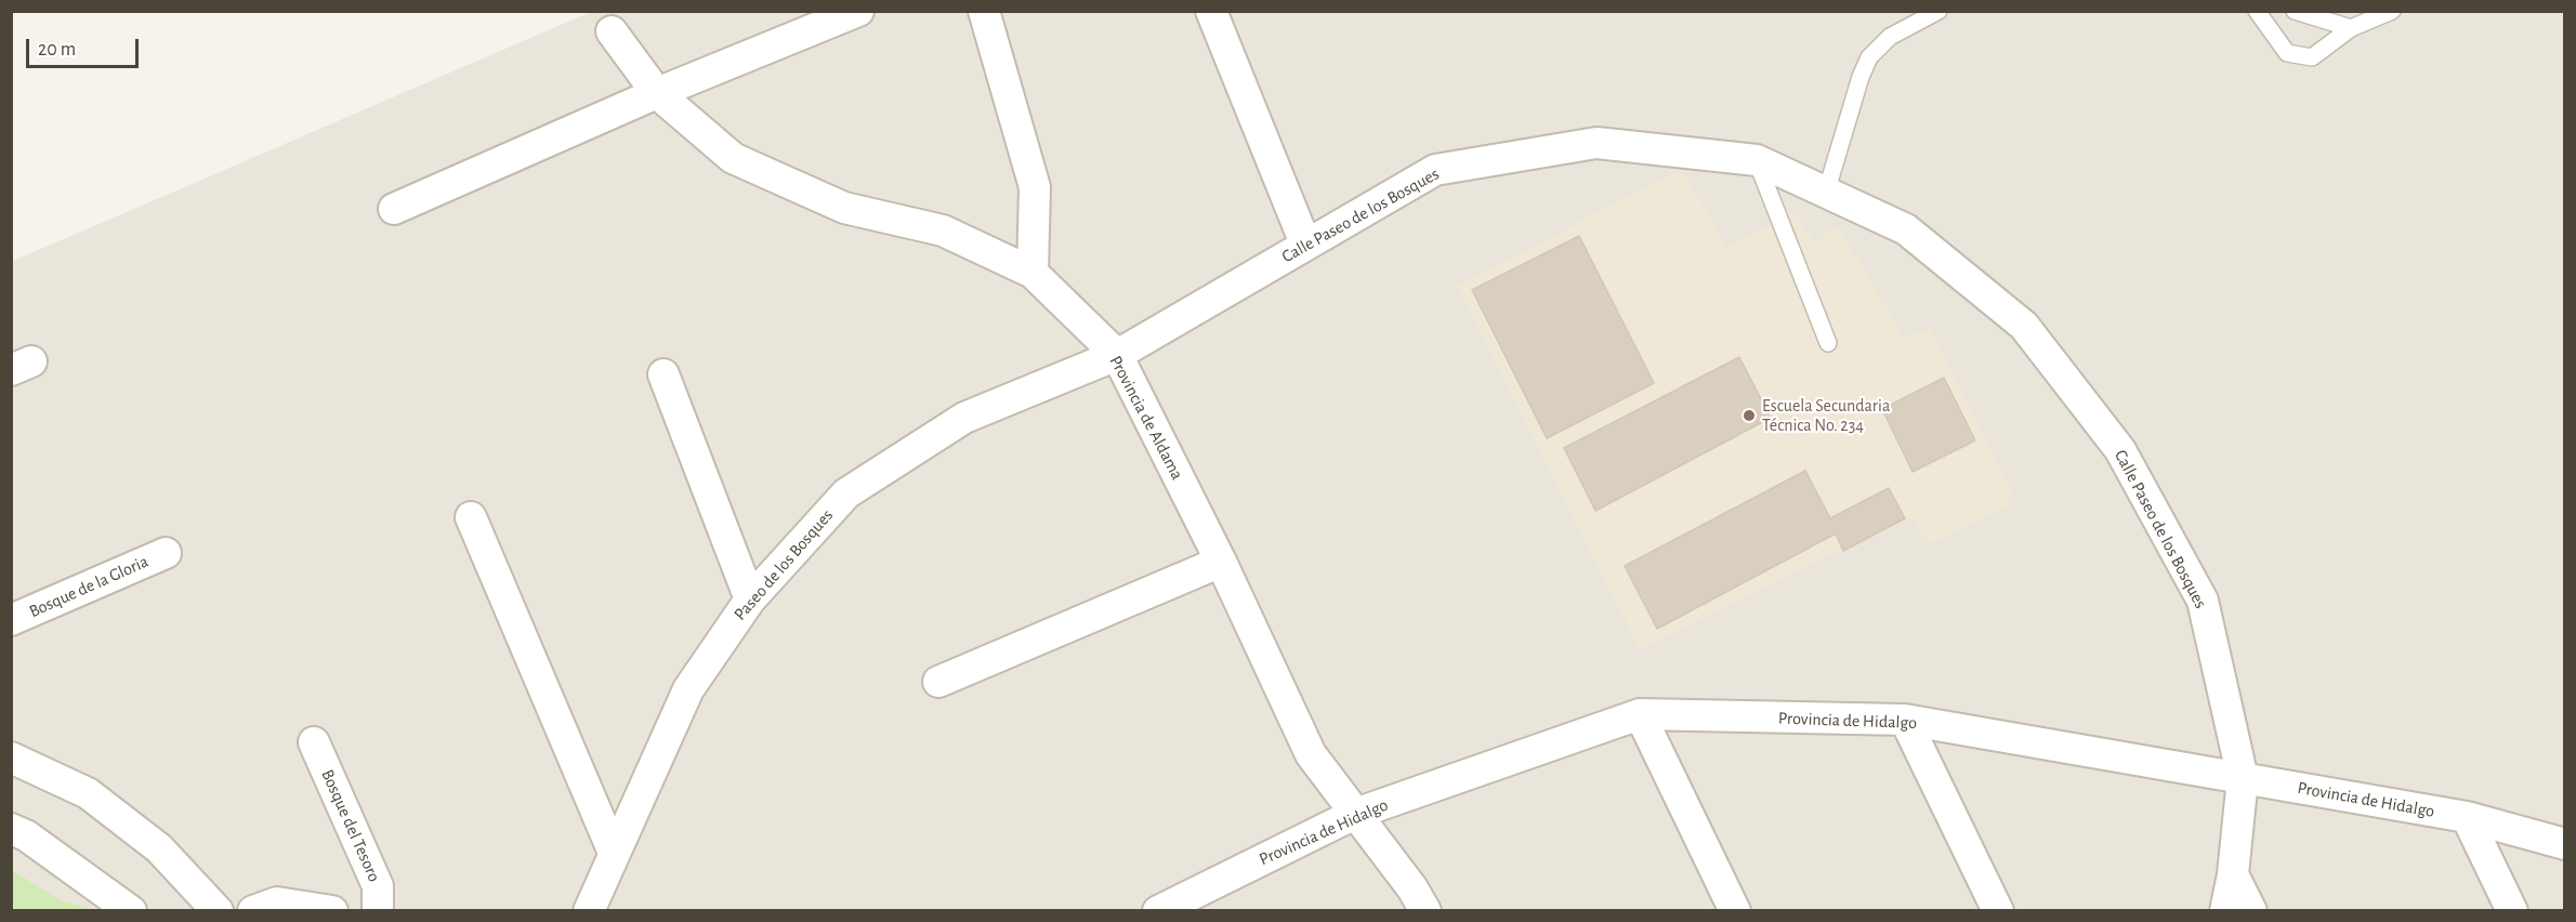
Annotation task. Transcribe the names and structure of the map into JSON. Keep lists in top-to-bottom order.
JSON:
{
  "streets": {
    "street": [
      "Calle Paseo de los Bosques",
      "Provincia de Aldama",
      "Paseo de los Bosques",
      "Bosque de la Gloria",
      "Provincia de Hidalgo",
      "Bosque del Tesoro"
    ]
  },
  "crossings": [
    ["Calle Paseo de los Bosques", "Provincia de Aldama"],
    ["Calle Paseo de los Bosques", "Paseo de los Bosques"],
    ["Calle Paseo de los Bosques", "Provincia de Hidalgo"],
    ["Provincia de Aldama", "Paseo de los Bosques"],
    ["Provincia de Aldama", "Provincia de Hidalgo"]
  ],
  "places": ["Escuela Secundaria Técnica No. 234"],
  "scale_bar": "20 m"
}
